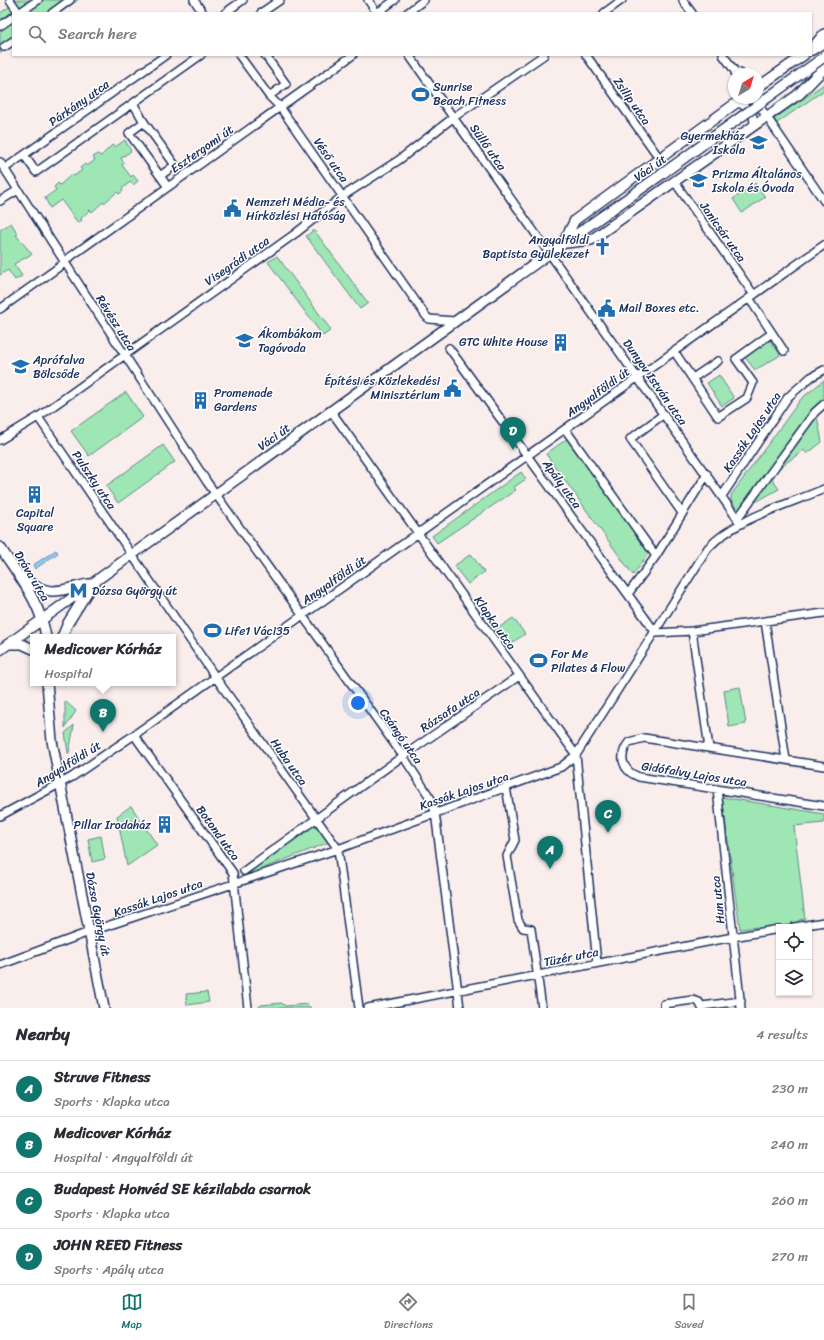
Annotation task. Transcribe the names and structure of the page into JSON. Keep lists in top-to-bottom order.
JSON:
{
  "streets": {
    "main road": ["Váci út", "Dráva utca", "Dózsa György út"],
    "street": [
      "Zsilip utca",
      "Párkány utca",
      "Süllő utca",
      "Esztergomi út",
      "Véső utca",
      "Janicsár utca",
      "Visegrádi utca",
      "Révész utca",
      "Dunyov István utca",
      "Angyalföldi út",
      "Kassák Lajos utca",
      "Pulszky utca",
      "Apály utca",
      "Klapka utca",
      "Rózsafa utca",
      "Csángó utca",
      "Huba utca",
      "Gidófalvy Lajos utca",
      "Botond utca",
      "Hun utca",
      "Tüzér utca"
    ]
  },
  "crossings": [
    ["Zsilip utca", "Váci út"],
    ["Párkány utca", "Révész utca"],
    ["Süllő utca", "Váci út"],
    ["Süllő utca", "Visegrádi utca"],
    ["Süllő utca", "Dunyov István utca"],
    ["Esztergomi út", "Véső utca"],
    ["Esztergomi út", "Révész utca"],
    ["Véső utca", "Váci út"],
    ["Véső utca", "Visegrádi utca"],
    ["Váci út", "Janicsár utca"],
    ["Váci út", "Révész utca"],
    ["Váci út", "Dunyov István utca"],
    ["Váci út", "Pulszky utca"],
    ["Váci út", "Dráva utca"],
    ["Váci út", "Klapka utca"],
    ["Váci út", "Csángó utca"],
    ["Váci út", "Huba utca"],
    ["Janicsár utca", "Angyalföldi út"],
    ["Visegrádi utca", "Révész utca"],
    ["Visegrádi utca", "Pulszky utca"],
    ["Révész utca", "Csángó utca"],
    ["Dunyov István utca", "Angyalföldi út"],
    ["Dunyov István utca", "Kassák Lajos utca"],
    ["Angyalföldi út", "Apály utca"],
    ["Angyalföldi út", "Klapka utca"],
    ["Angyalföldi út", "Csángó utca"],
    ["Angyalföldi út", "Huba utca"],
    ["Angyalföldi út", "Botond utca"],
    ["Angyalföldi út", "Dózsa György út"],
    ["Kassák Lajos utca", "Apály utca"],
    ["Kassák Lajos utca", "Klapka utca"],
    ["Kassák Lajos utca", "Csángó utca"],
    ["Kassák Lajos utca", "Huba utca"],
    ["Kassák Lajos utca", "Botond utca"],
    ["Kassák Lajos utca", "Dózsa György út"],
    ["Pulszky utca", "Huba utca"],
    ["Klapka utca", "Rózsafa utca"],
    ["Klapka utca", "Tüzér utca"],
    ["Rózsafa utca", "Csángó utca"],
    ["Rózsafa utca", "Huba utca"],
    ["Csángó utca", "Tüzér utca"],
    ["Gidófalvy Lajos utca", "Hun utca"],
    ["Hun utca", "Tüzér utca"]
  ],
  "places": {
    "sports": ["Sunrise Beach Fitness", "Life1 Váci35", "For Me Pilates & Flow"],
    "school or university": [
      "Gyermekház Iskola",
      "Prizma Általános Iskola és Óvoda",
      "Ákombákom Tagóvoda",
      "Aprófalva Bölcsőde"
    ],
    "public building": ["Nemzeti Média- és Hírközlési Hatóság", "Mail Boxes etc.", "Építési és Közlekedési Minisztérium"],
    "church": ["Angyalföldi Baptista Gyülekezet"],
    "building": [
      "GTC White House",
      "Promenade Gardens",
      "Capital Square",
      "Pillar Irodaház"
    ],
    "metro station": ["Dózsa György út"]
  },
  "north": "top right",
  "page": {
    "search": "Search here",
    "pins": [
      "D",
      "B",
      "C",
      "A"
    ],
    "popup": ["Medicover Kórház", "Hospital"],
    "heading": ["Nearby", "4 results"],
    "list": [
      {
        "mark": "A",
        "name": "Struve Fitness",
        "note": "Sports · Klapka utca",
        "value": "230 m"
      },
      {
        "mark": "B",
        "name": "Medicover Kórház",
        "note": "Hospital · Angyalföldi út",
        "value": "240 m"
      },
      {
        "mark": "C",
        "name": "Budapest Honvéd SE kézilabda csarnok",
        "note": "Sports · Klapka utca",
        "value": "260 m"
      },
      {
        "mark": "D",
        "name": "JOHN REED Fitness",
        "note": "Sports · Apály utca",
        "value": "270 m"
      }
    ],
    "nav": ["Map", "Directions", "Saved"]
  }
}
